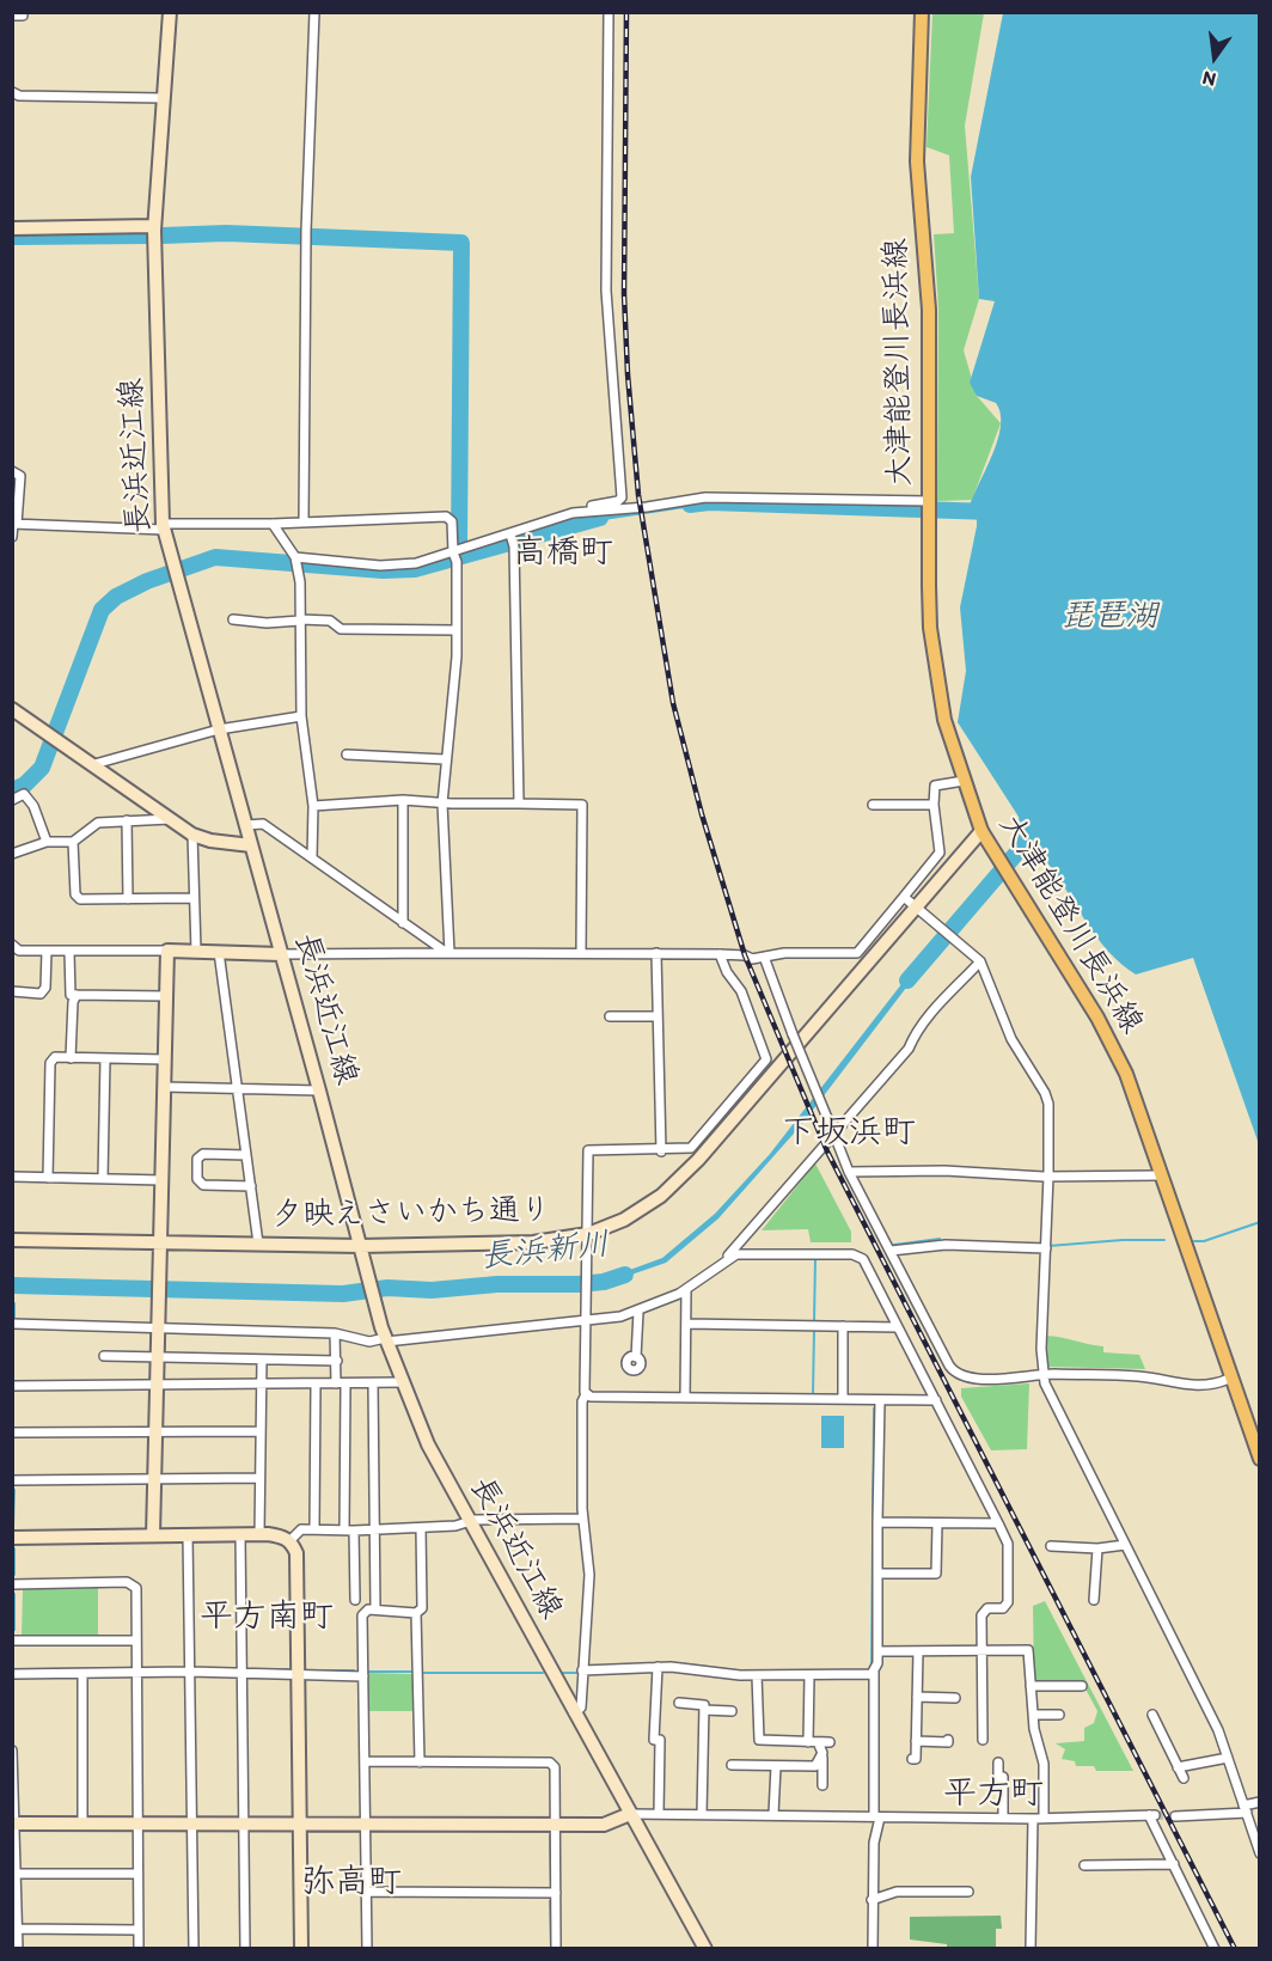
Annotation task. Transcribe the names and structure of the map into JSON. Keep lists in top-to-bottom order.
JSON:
{
  "streets": {
    "main road": ["大津能登川長浜線"],
    "street": ["長浜近江線", "夕映えさいかち通り"]
  },
  "crossings": [
    ["大津能登川長浜線", "夕映えさいかち通り"],
    ["長浜近江線", "夕映えさいかち通り"]
  ],
  "districts": [
    "高橋町",
    "下坂浜町",
    "平方南町",
    "平方町",
    "弥高町"
  ],
  "water": ["琵琶湖", "長浜新川"],
  "north": "bottom"
}
